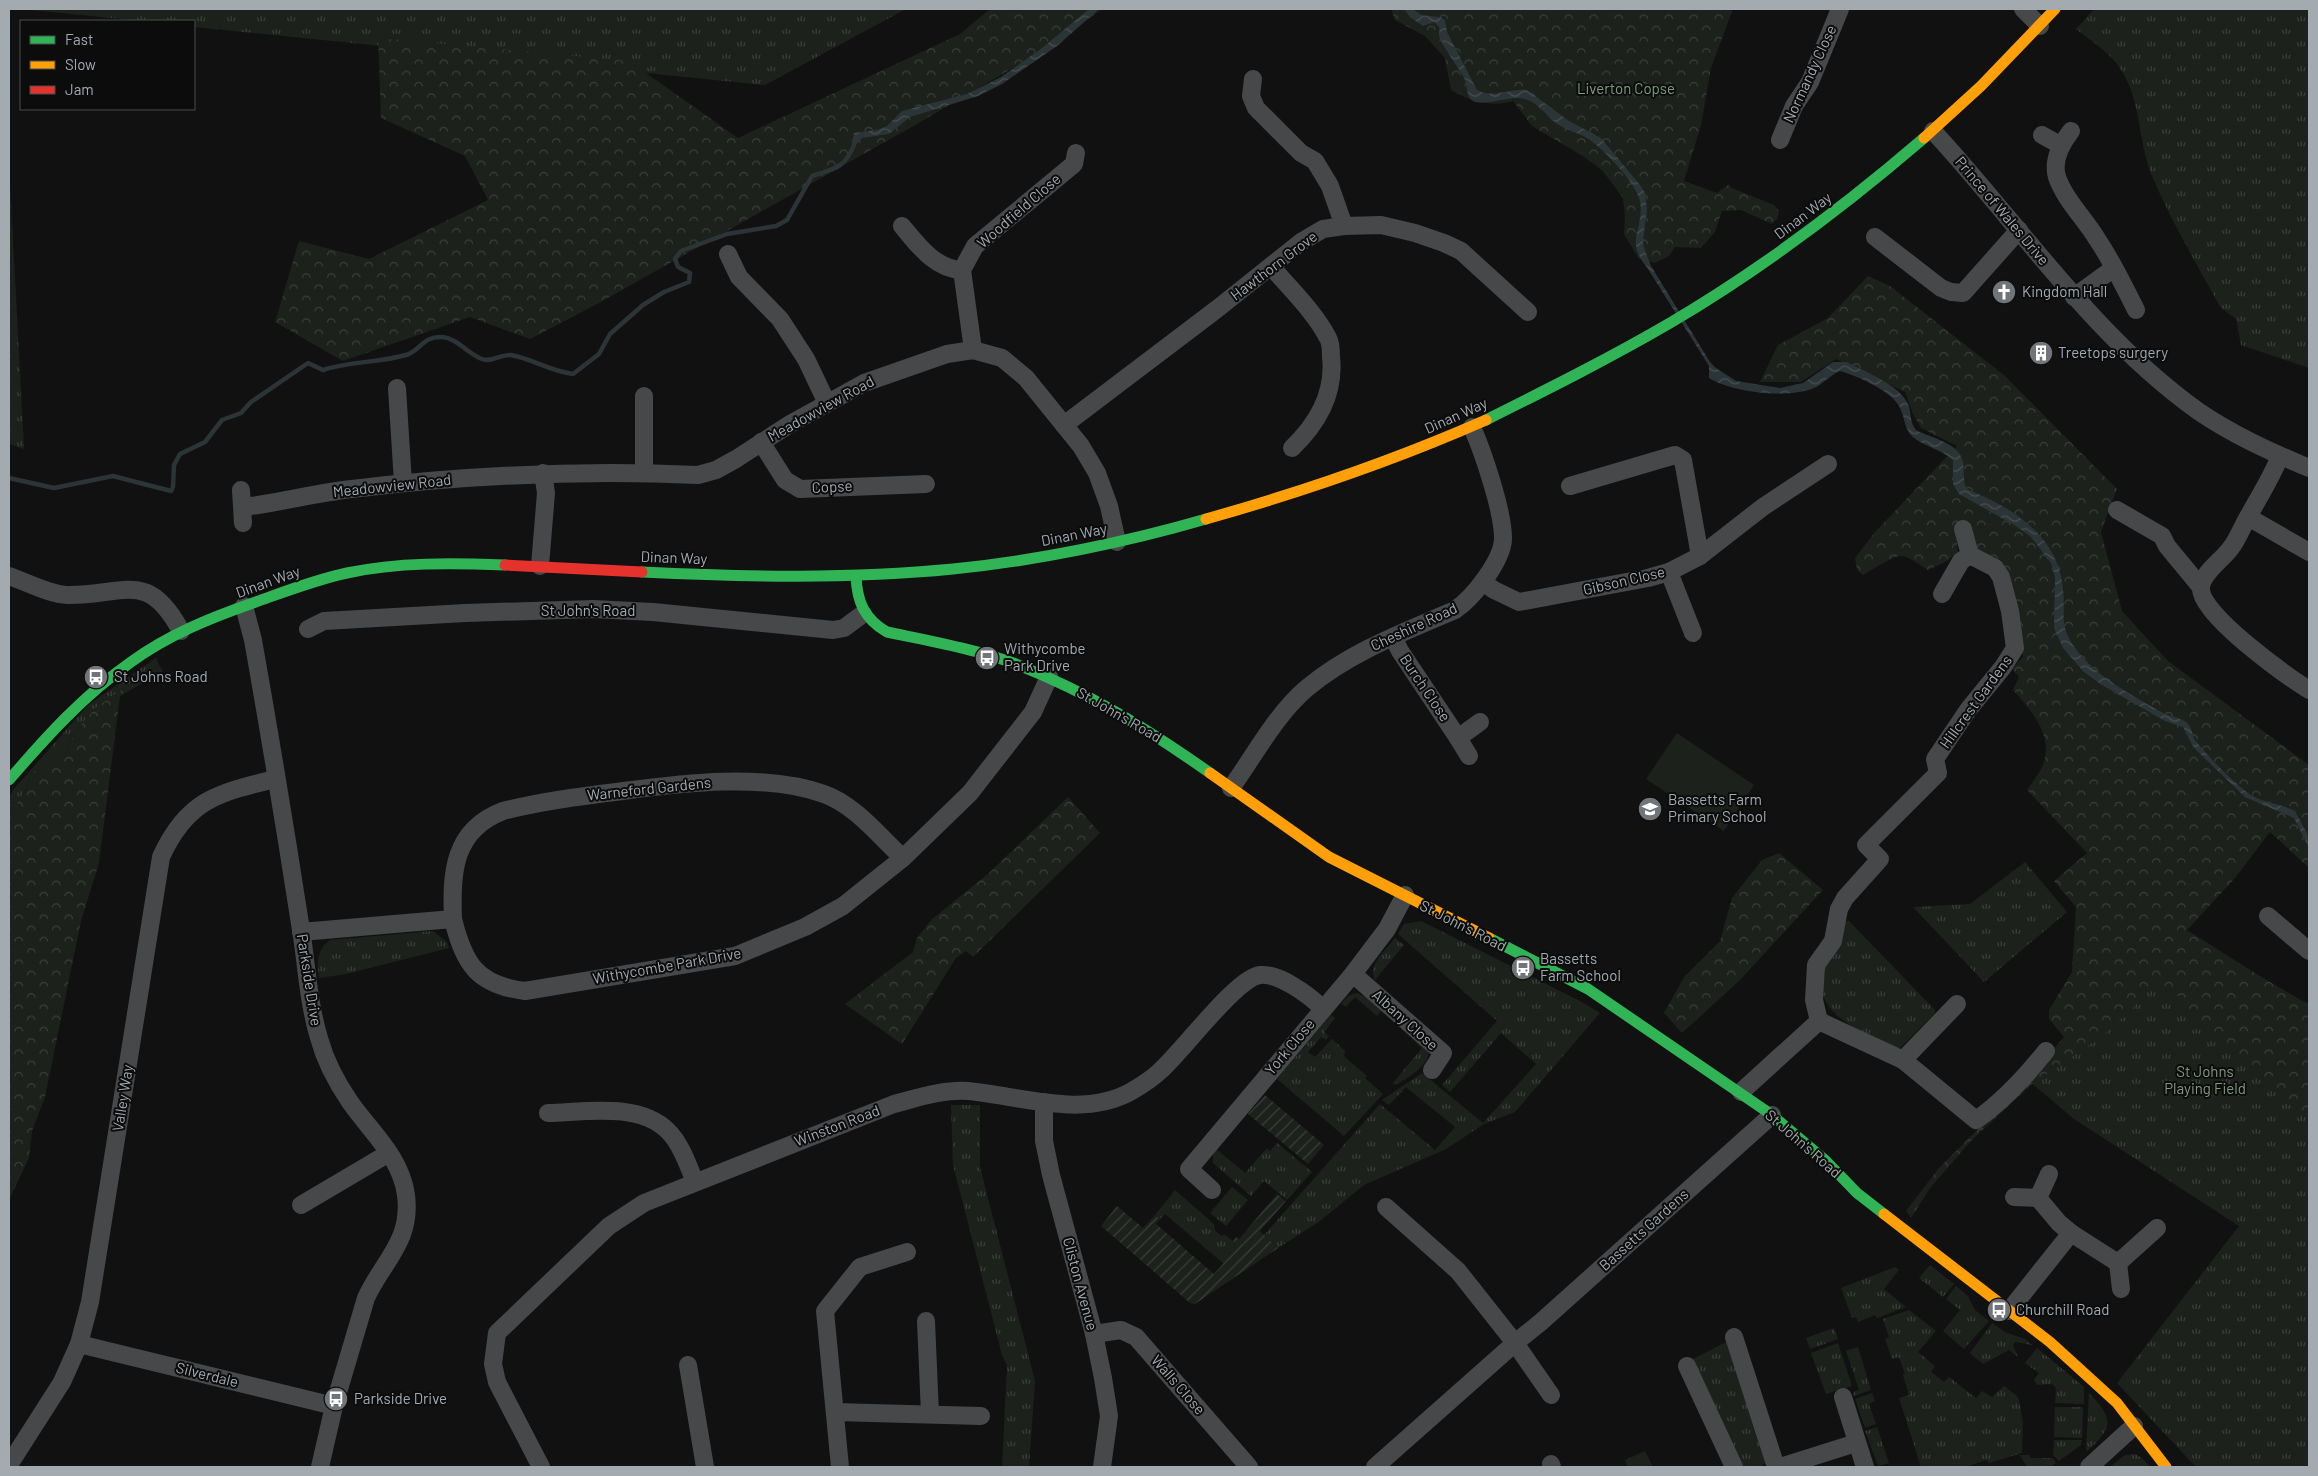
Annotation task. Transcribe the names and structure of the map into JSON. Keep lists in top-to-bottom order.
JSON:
{
  "streets": {
    "street": [
      "Normandy Close",
      "Woodfield Close",
      "Prince of Wales Drive",
      "Dinan Way",
      "Hawthorn Grove",
      "Meadowview Road",
      "Copse",
      "Gibson Close",
      "St John's Road",
      "Cheshire Road",
      "Burch Close",
      "Hillcrest Gardens",
      "Warneford Gardens",
      "Withycombe Park Drive",
      "Parkside Drive",
      "Albany Close",
      "York Close",
      "Valley Way",
      "Winston Road",
      "Bassetts Gardens",
      "Cliston Avenue",
      "Silverdale",
      "Walls Close"
    ]
  },
  "crossings": [
    ["Prince of Wales Drive", "Dinan Way"],
    ["Dinan Way", "Meadowview Road"],
    ["Dinan Way", "Cheshire Road"],
    ["Dinan Way", "Parkside Drive"],
    ["Hawthorn Grove", "Meadowview Road"],
    ["Meadowview Road", "Copse"],
    ["Gibson Close", "Cheshire Road"],
    ["St John's Road", "Cheshire Road"],
    ["St John's Road", "Withycombe Park Drive"],
    ["St John's Road", "York Close"],
    ["St John's Road", "Bassetts Gardens"],
    ["Cheshire Road", "Burch Close"],
    ["Warneford Gardens", "Withycombe Park Drive"],
    ["Parkside Drive", "Valley Way"],
    ["Parkside Drive", "Silverdale"],
    ["Albany Close", "York Close"],
    ["York Close", "Winston Road"],
    ["Valley Way", "Silverdale"],
    ["Winston Road", "Cliston Avenue"],
    ["Cliston Avenue", "Walls Close"]
  ],
  "parks": ["Liverton Copse", "St Johns Playing Field"],
  "places": {
    "church": ["Kingdom Hall"],
    "building": ["Treetops surgery"],
    "bus stop": [
      "Withycombe Park Drive",
      "St Johns Road",
      "Bassetts Farm School",
      "Churchill Road",
      "Parkside Drive"
    ],
    "school or university": ["Bassetts Farm Primary School"]
  },
  "legend": ["Fast", "Slow", "Jam"]
}
